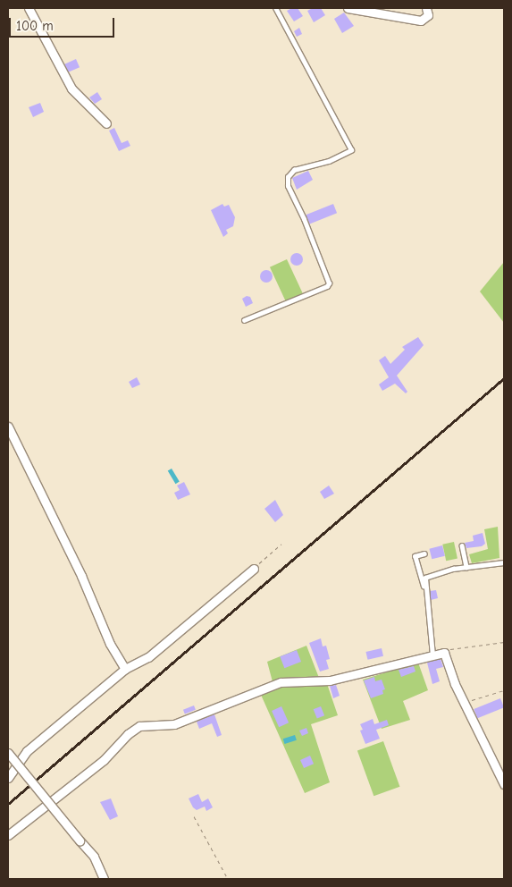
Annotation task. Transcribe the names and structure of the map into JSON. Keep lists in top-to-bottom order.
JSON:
{
  "scale_bar": "100 m"
}
